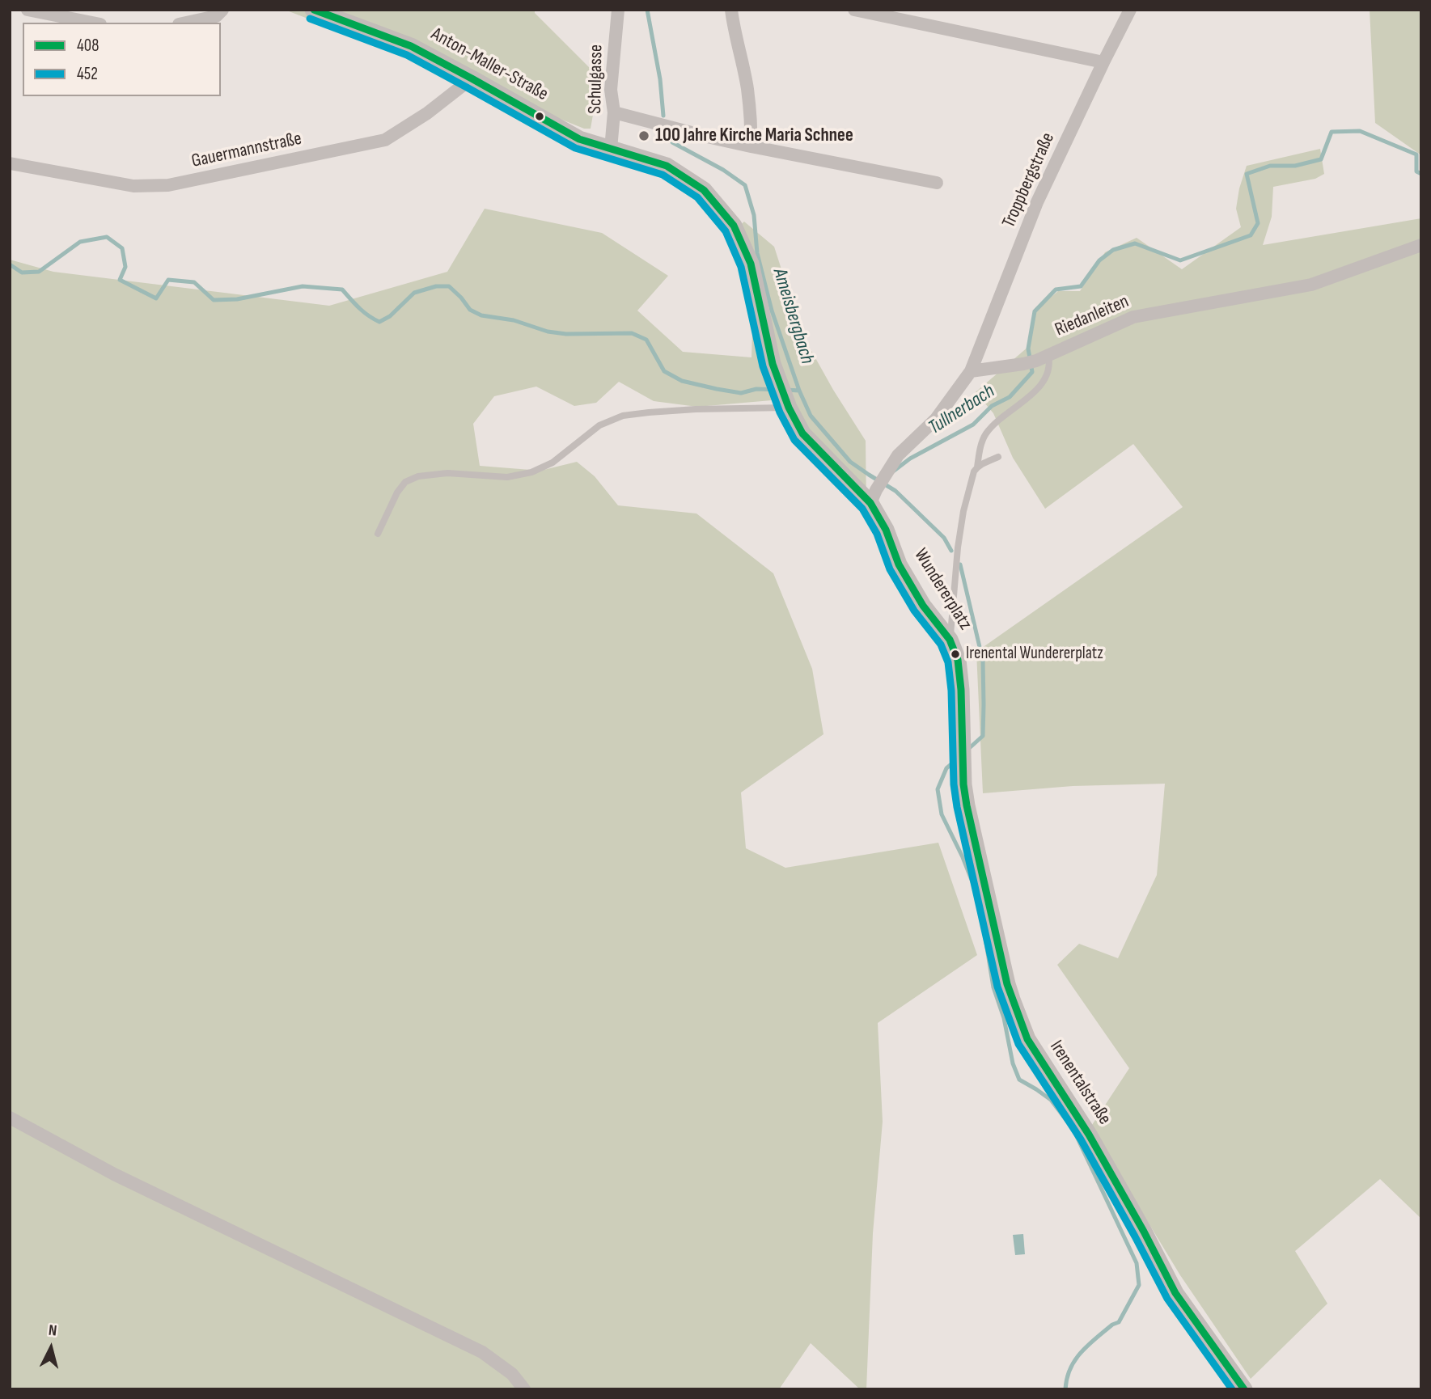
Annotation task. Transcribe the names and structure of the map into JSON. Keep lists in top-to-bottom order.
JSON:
{
  "streets": {
    "street": [
      "Anton-Maller-Straße",
      "Schulgasse",
      "Gauermannstraße",
      "Troppbergstraße",
      "Riedanleiten",
      "Wundererplatz",
      "Irenentalstraße"
    ]
  },
  "crossings": [
    ["Anton-Maller-Straße", "Schulgasse"],
    ["Anton-Maller-Straße", "Gauermannstraße"],
    ["Troppbergstraße", "Riedanleiten"],
    ["Wundererplatz", "Irenentalstraße"]
  ],
  "water": ["Ameisbergbach", "Tullnerbach"],
  "places": ["100 Jahre Kirche Maria Schnee", "Irenental Wundererplatz"],
  "lines": ["transit line 408", "transit line 452"],
  "legend": ["408", "452"],
  "north": "top"
}
